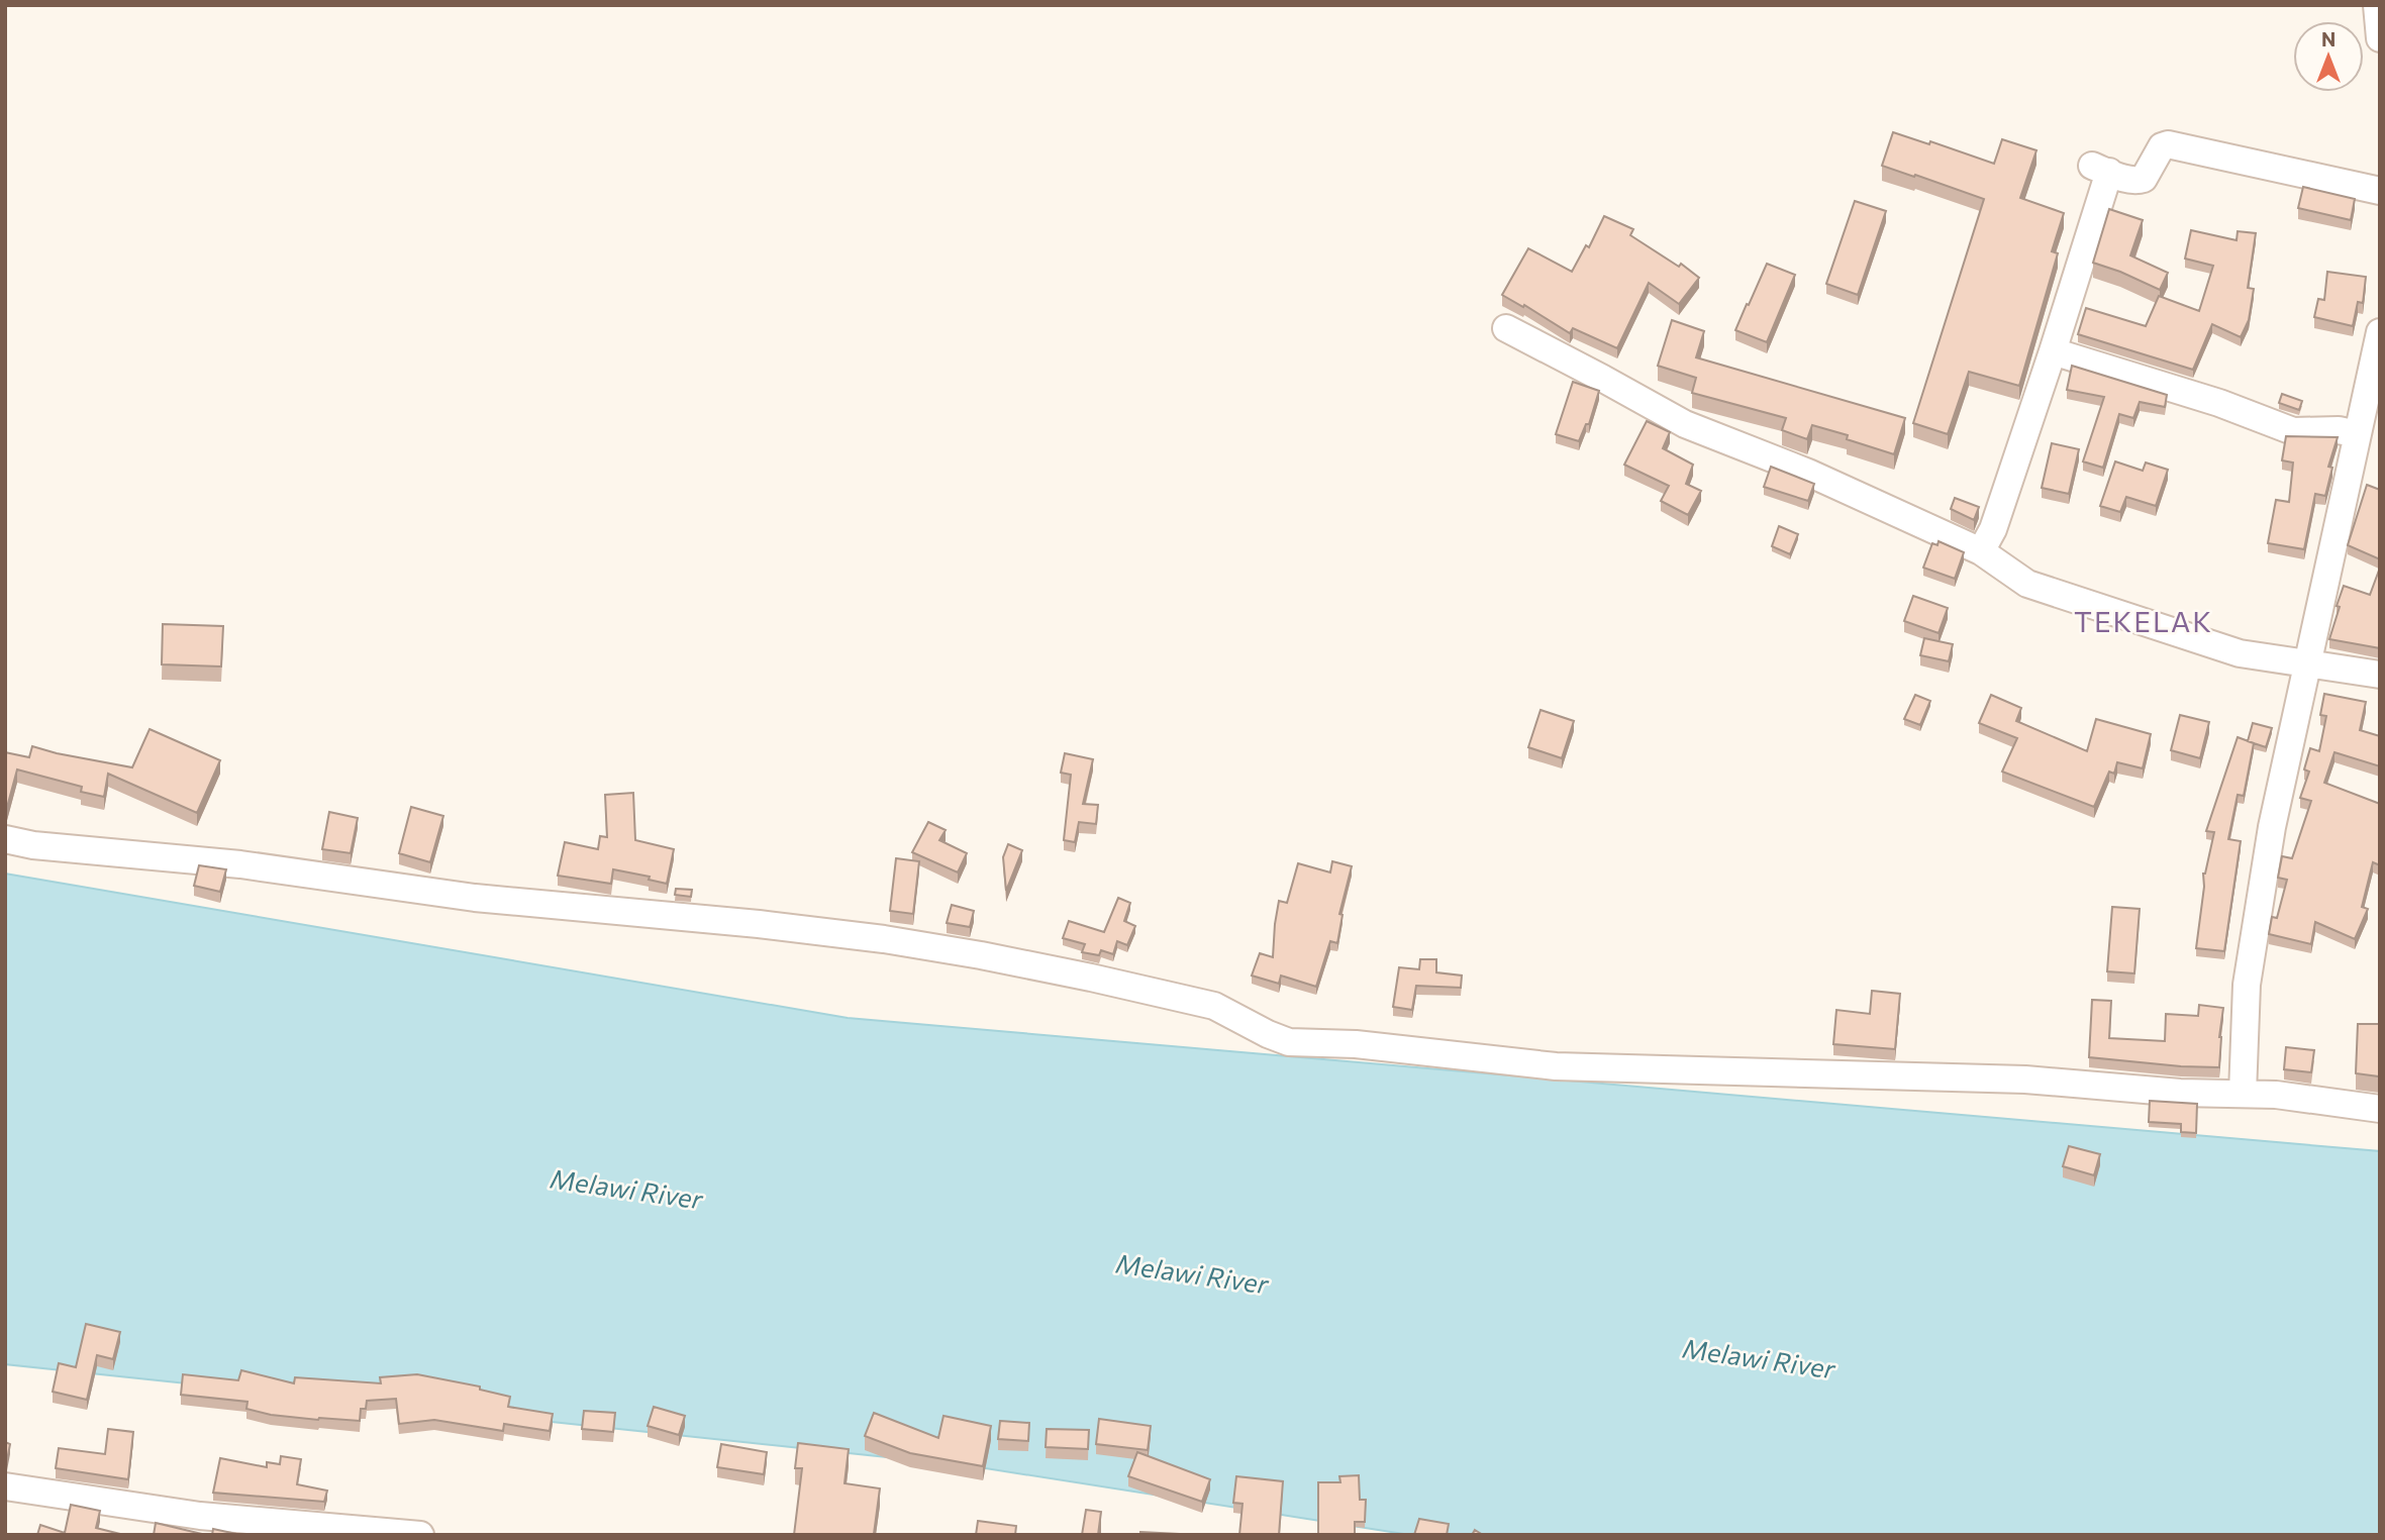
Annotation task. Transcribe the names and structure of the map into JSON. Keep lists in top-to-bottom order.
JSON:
{
  "districts": ["TEKELAK"],
  "water": ["Melawi River"],
  "north": "top"
}
